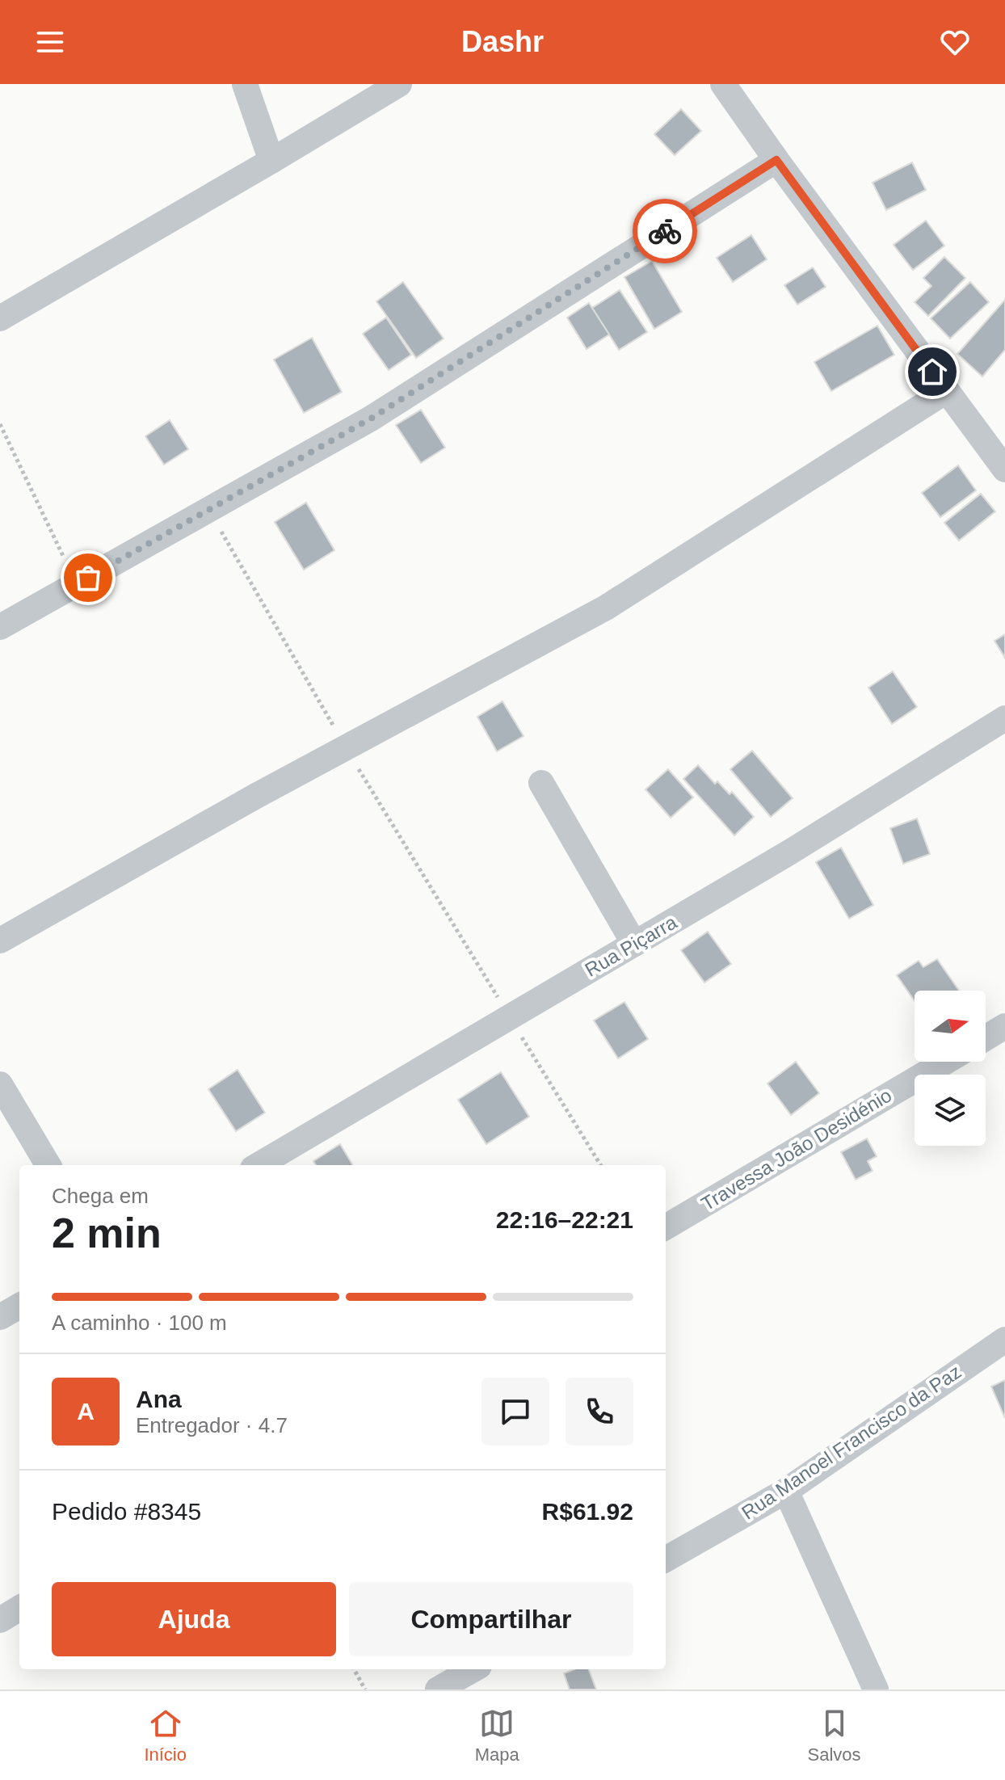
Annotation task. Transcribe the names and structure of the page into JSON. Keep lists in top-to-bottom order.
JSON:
{
  "streets": {
    "street": ["Rua Piçarra", "Travessa João Desidénio", "Rua Manoel Francisco da Paz"]
  },
  "north": "right",
  "page": {
    "header": "Dashr",
    "heading": ["2 min", "Chega em", "22:16–22:21"],
    "panel": [
      "Ana",
      "Entregador · 4.7",
      "Pedido #8345",
      "R$61.92"
    ],
    "bar": "A caminho · 100 m",
    "round": "A",
    "buttons": ["Ajuda", "Compartilhar"],
    "tabs": ["Início", "Mapa", "Salvos"]
  }
}
